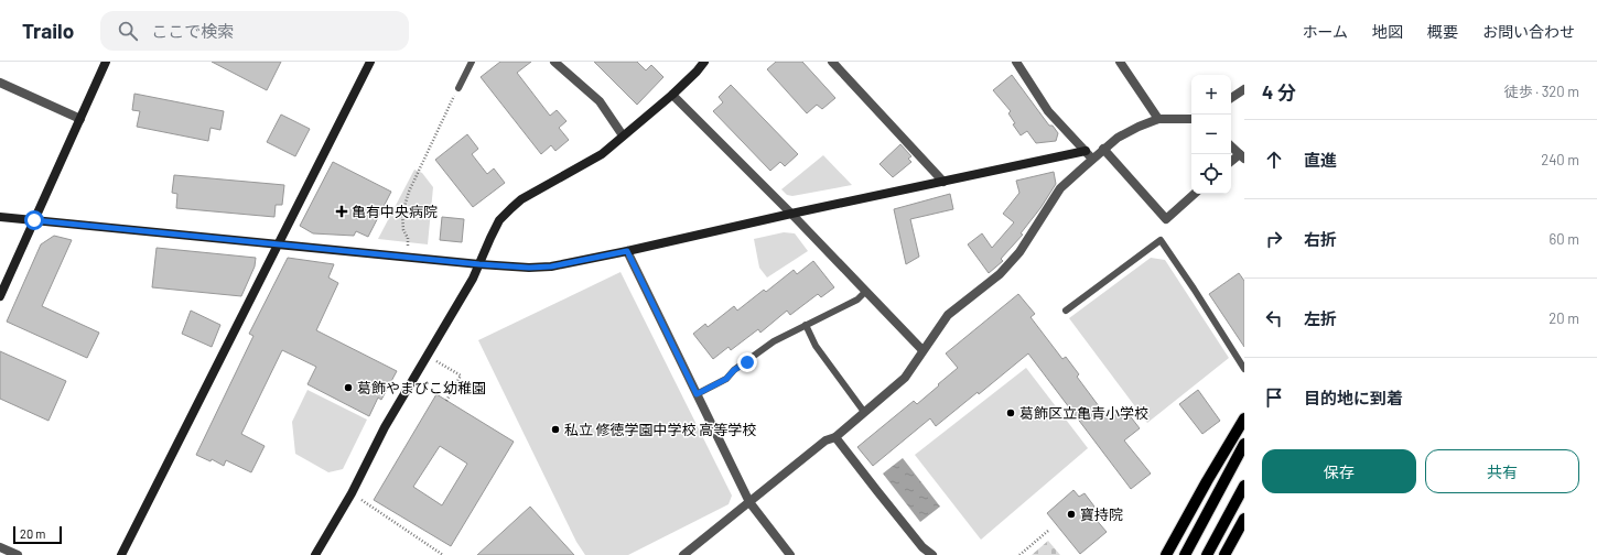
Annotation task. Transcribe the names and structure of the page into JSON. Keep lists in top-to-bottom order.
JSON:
{
  "places": {
    "health": ["亀有中央病院"],
    "other": [
      "葛飾やまびこ幼稚園",
      "葛飾区立亀青小学校",
      "私立 修徳学園中学校 高等学校",
      "寶持院"
    ]
  },
  "scale_bar": "20 m",
  "page": {
    "header": "Trailo",
    "search": "ここで検索",
    "nav": [
      "ホーム",
      "地図",
      "概要",
      "お問い合わせ"
    ],
    "heading": ["4 分", "徒歩 · 320 m"],
    "map_buttons": ["+", "−"],
    "list": [
      ["直進", "240 m"],
      ["右折", "60 m"],
      ["左折", "20 m"],
      "目的地に到着"
    ],
    "buttons": ["保存", "共有"],
    "scale": "20 m"
  }
}
